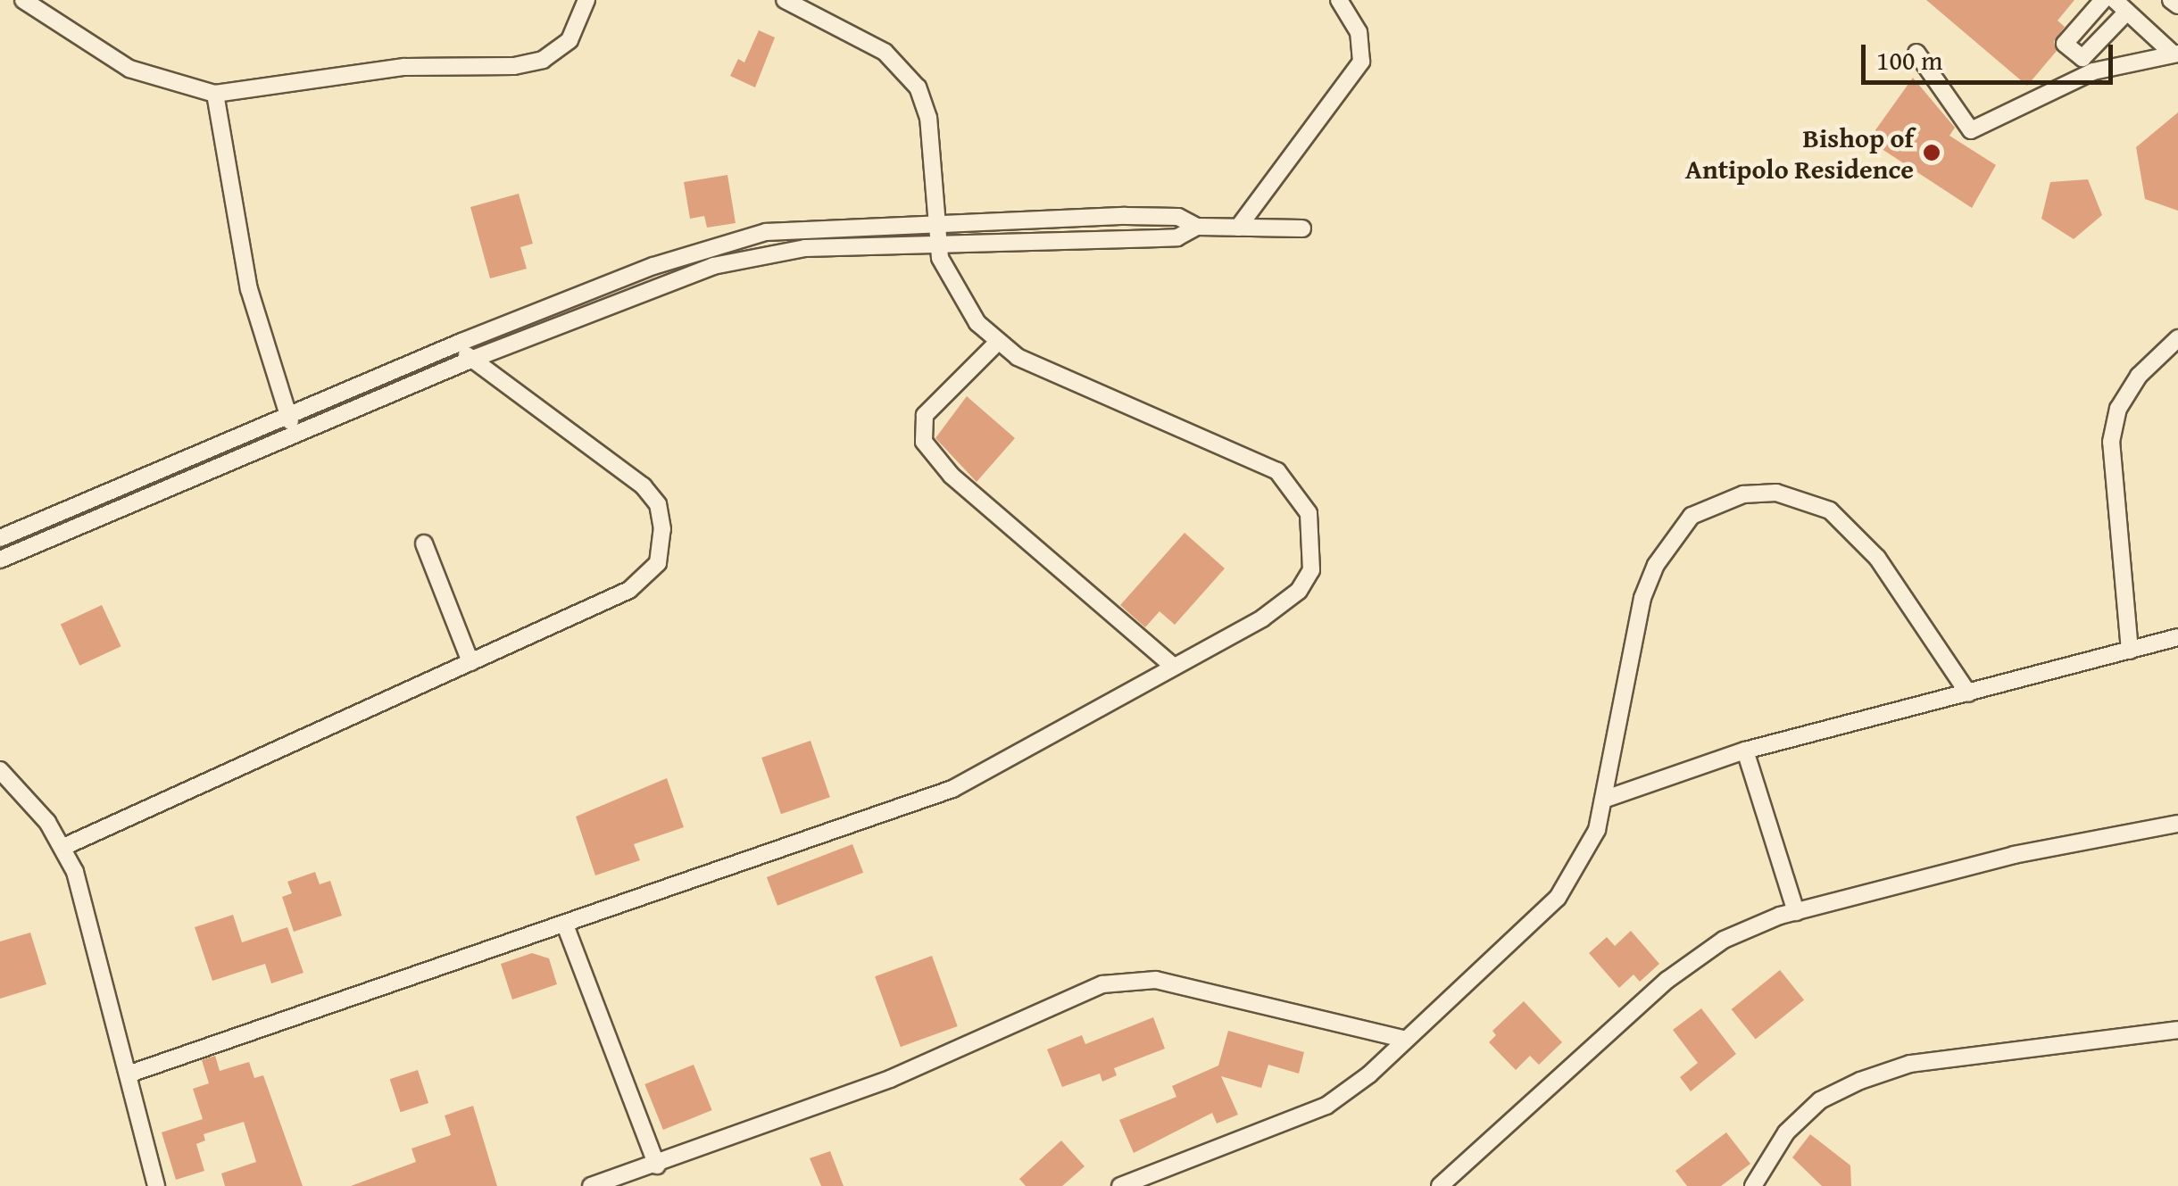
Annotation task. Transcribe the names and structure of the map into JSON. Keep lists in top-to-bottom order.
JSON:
{
  "places": ["Bishop of Antipolo Residence"],
  "scale_bar": "100 m"
}
